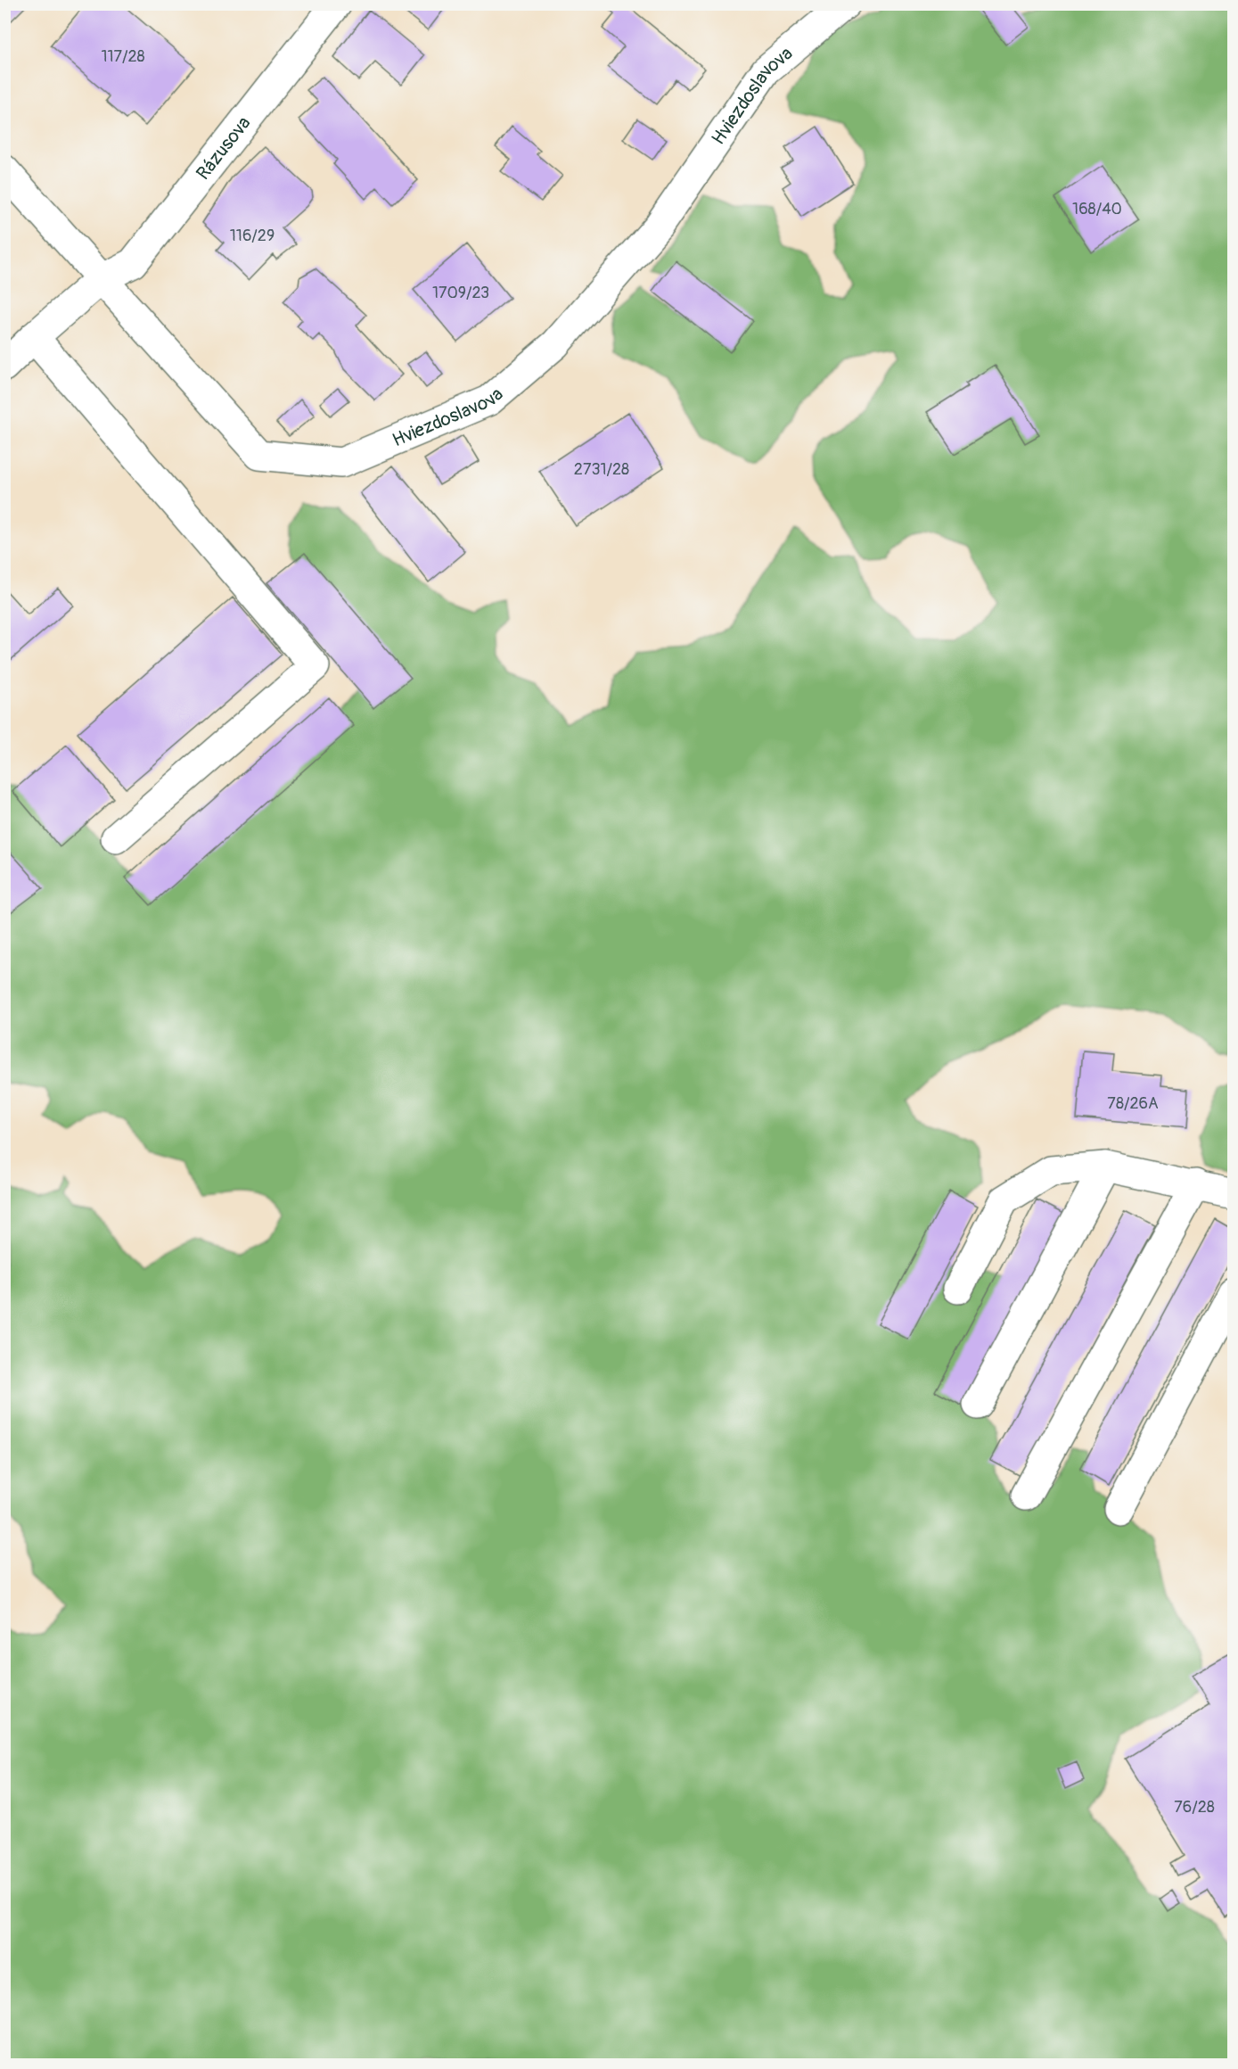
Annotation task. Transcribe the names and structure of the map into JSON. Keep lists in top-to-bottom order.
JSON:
{
  "streets": {
    "street": ["Hviezdoslavova", "Rázusova"]
  },
  "crossings": [
    ["Hviezdoslavova", "Rázusova"]
  ],
  "house_numbers": [
    "117/28",
    "168/40",
    "116/29",
    "1709/23",
    "2731/28",
    "78/26A",
    "76/28"
  ]
}
